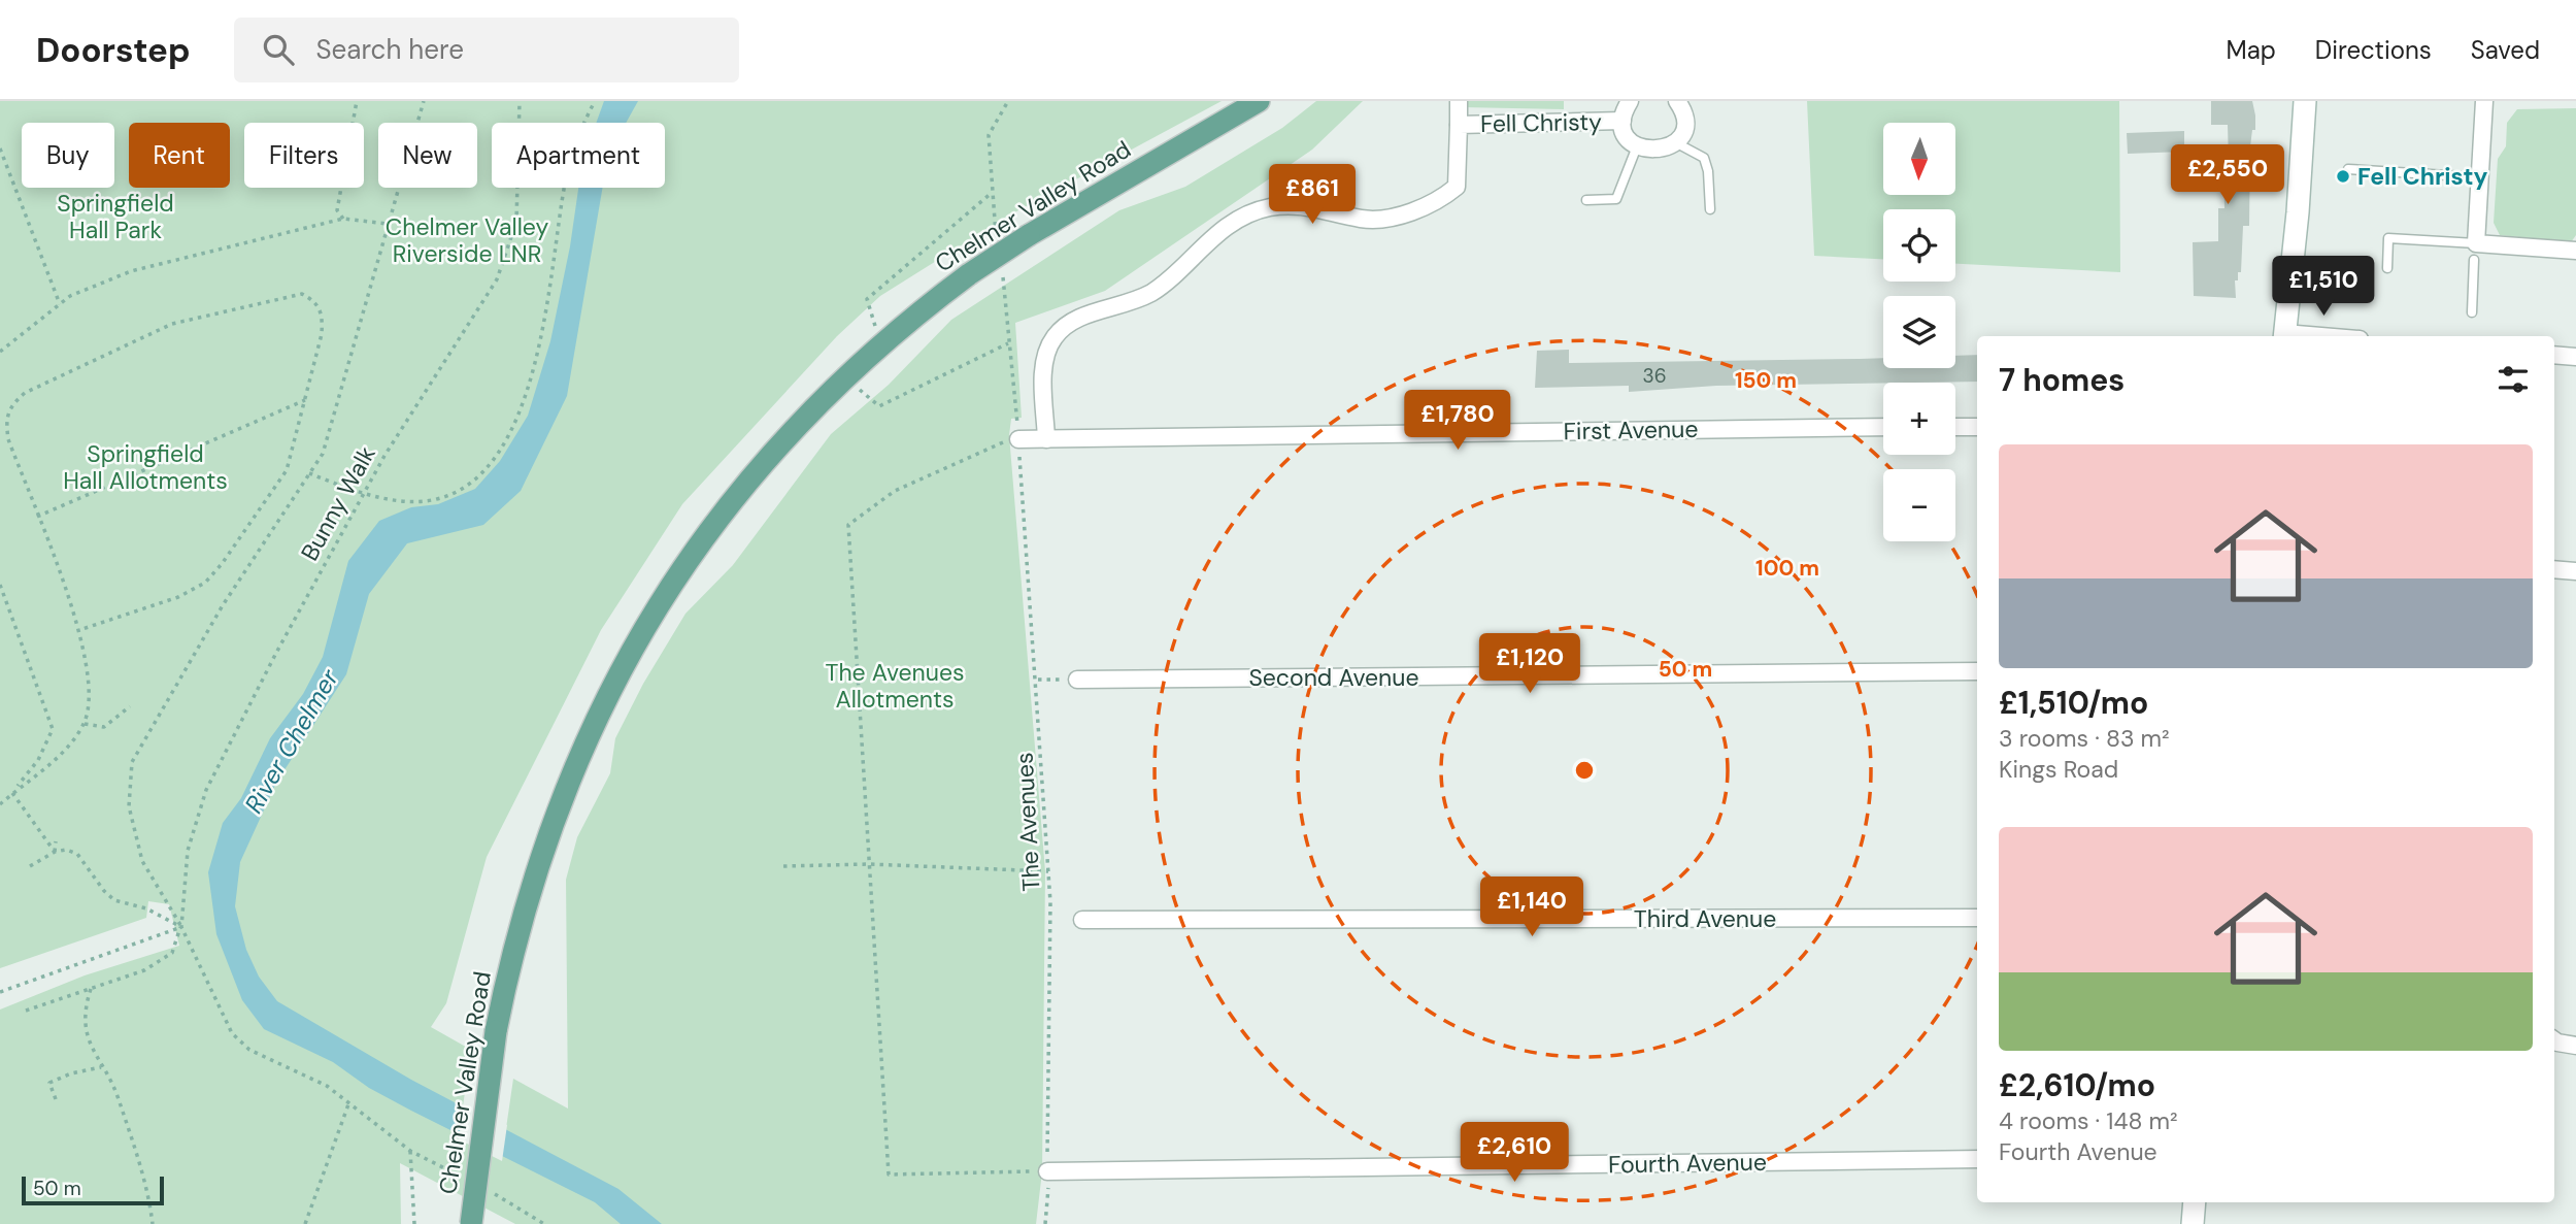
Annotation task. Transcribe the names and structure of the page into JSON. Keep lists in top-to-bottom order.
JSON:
{
  "streets": {
    "main road": ["Chelmer Valley Road"],
    "street": [
      "Fell Christy",
      "First Avenue",
      "Second Avenue",
      "Third Avenue",
      "Fourth Avenue"
    ],
    "path": ["Bunny Walk", "The Avenues"]
  },
  "crossings": [
    ["Fell Christy", "First Avenue"],
    ["First Avenue", "The Avenues"],
    ["The Avenues", "Fourth Avenue"]
  ],
  "water": ["River Chelmer"],
  "parks": [
    "Springfield Hall Park",
    "Chelmer Valley Riverside LNR",
    "Springfield Hall Allotments",
    "The Avenues Allotments"
  ],
  "places": ["Fell Christy"],
  "house_numbers": ["36"],
  "scale_bar": "50 m",
  "north": "bottom",
  "page": {
    "header": "Doorstep",
    "search": "Search here",
    "nav": ["Map", "Directions", "Saved"],
    "map_buttons": ["+", "−"],
    "chip": [
      "Buy",
      "Rent",
      "Filters",
      "New",
      "Apartment"
    ],
    "price": [
      "£2,550",
      "£861",
      "£1,510",
      "£1,780",
      "£1,120",
      "£1,140",
      "£2,610"
    ],
    "heading": "7 homes",
    "list": [
      {
        "name": "£1,510/mo",
        "note": "3 rooms · 83 m² · Kings Road"
      },
      {
        "name": "£2,610/mo",
        "note": "4 rooms · 148 m² · Fourth Avenue"
      }
    ],
    "scale": "50 m"
  },
  "rings": ["150 m", "100 m", "50 m"]
}
